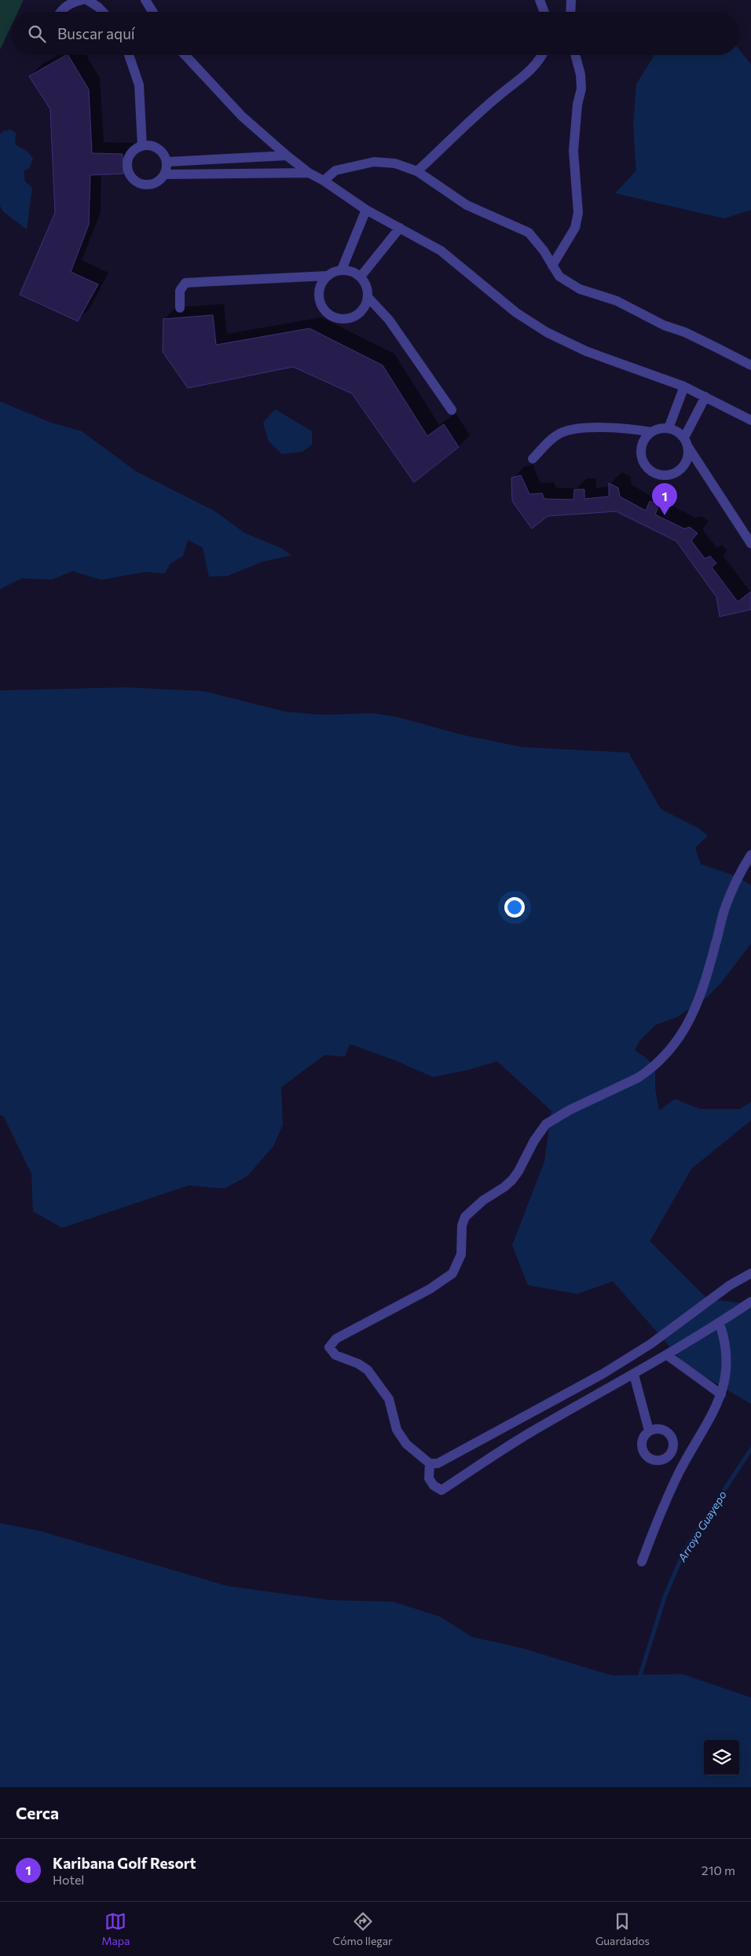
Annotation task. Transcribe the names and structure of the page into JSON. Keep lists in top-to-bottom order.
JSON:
{
  "water": ["Arroyo Guayepo"],
  "page": {
    "search": "Buscar aquí",
    "pins": "1",
    "heading": "Cerca",
    "list": [
      {
        "mark": "1",
        "name": "Karibana Golf Resort",
        "note": "Hotel",
        "value": "210 m"
      }
    ],
    "nav": ["Mapa", "Cómo llegar", "Guardados"]
  }
}
